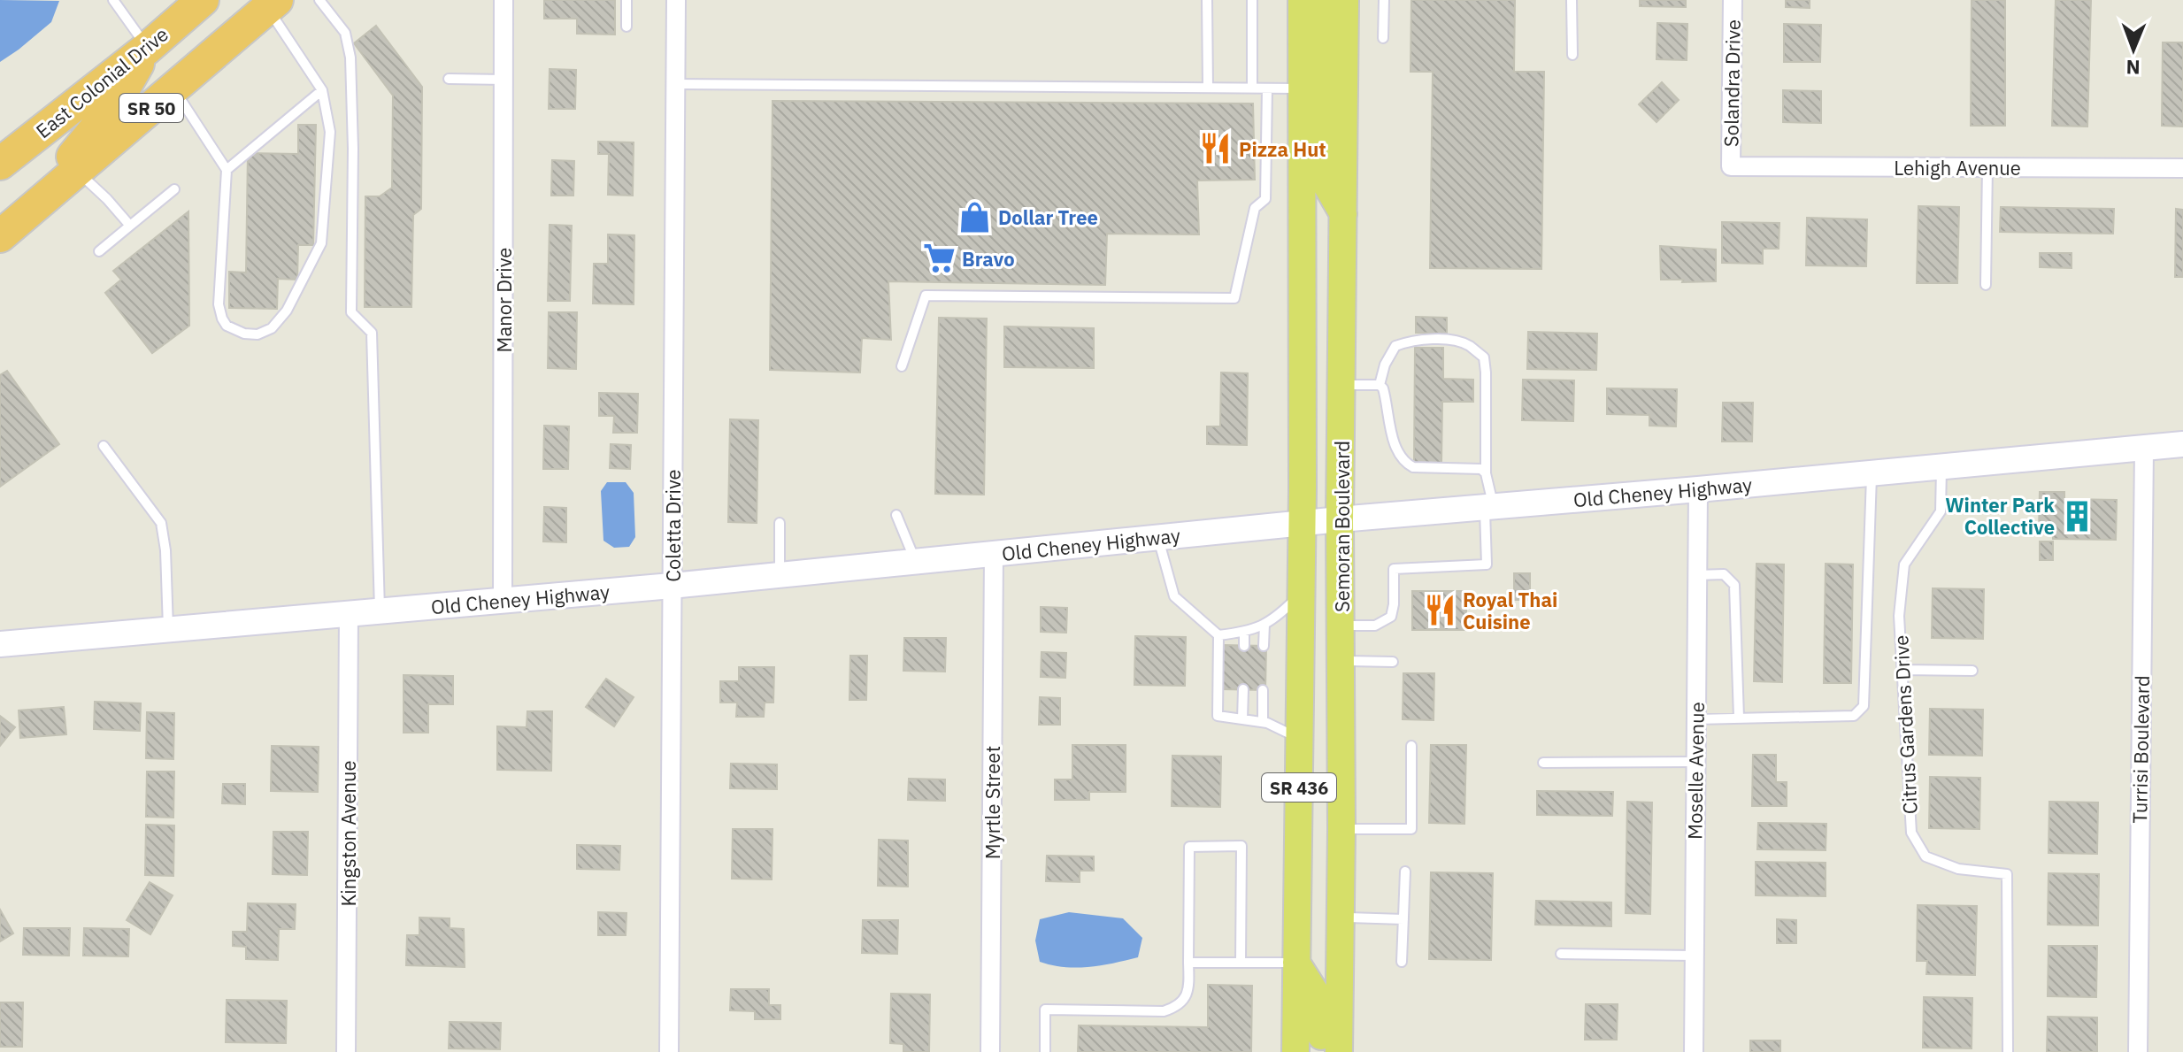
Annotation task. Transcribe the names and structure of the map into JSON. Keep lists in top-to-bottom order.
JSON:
{
  "streets": {
    "highway": ["East Colonial Drive", "SR 50"],
    "main road": ["Semoran Boulevard", "SR 436"],
    "street": [
      "Solandra Drive",
      "Lehigh Avenue",
      "Manor Drive",
      "Old Cheney Highway",
      "Coletta Drive",
      "Turrisi Boulevard",
      "Moselle Avenue",
      "Myrtle Street",
      "Kingston Avenue"
    ],
    "lane": ["Citrus Gardens Drive"]
  },
  "crossings": [
    ["Solandra Drive", "Lehigh Avenue"],
    ["Manor Drive", "Old Cheney Highway"],
    ["Old Cheney Highway", "Coletta Drive"],
    ["Old Cheney Highway", "Semoran Boulevard"],
    ["Old Cheney Highway", "Citrus Gardens Drive"],
    ["Old Cheney Highway", "Turrisi Boulevard"],
    ["Old Cheney Highway", "Moselle Avenue"],
    ["Old Cheney Highway", "Myrtle Street"],
    ["Old Cheney Highway", "Kingston Avenue"]
  ],
  "places": {
    "restaurant": ["Pizza Hut", "Royal Thai Cuisine"],
    "shop": ["Dollar Tree"],
    "supermarket": ["Bravo"],
    "building": ["Winter Park Collective"]
  },
  "north": "bottom"
}
